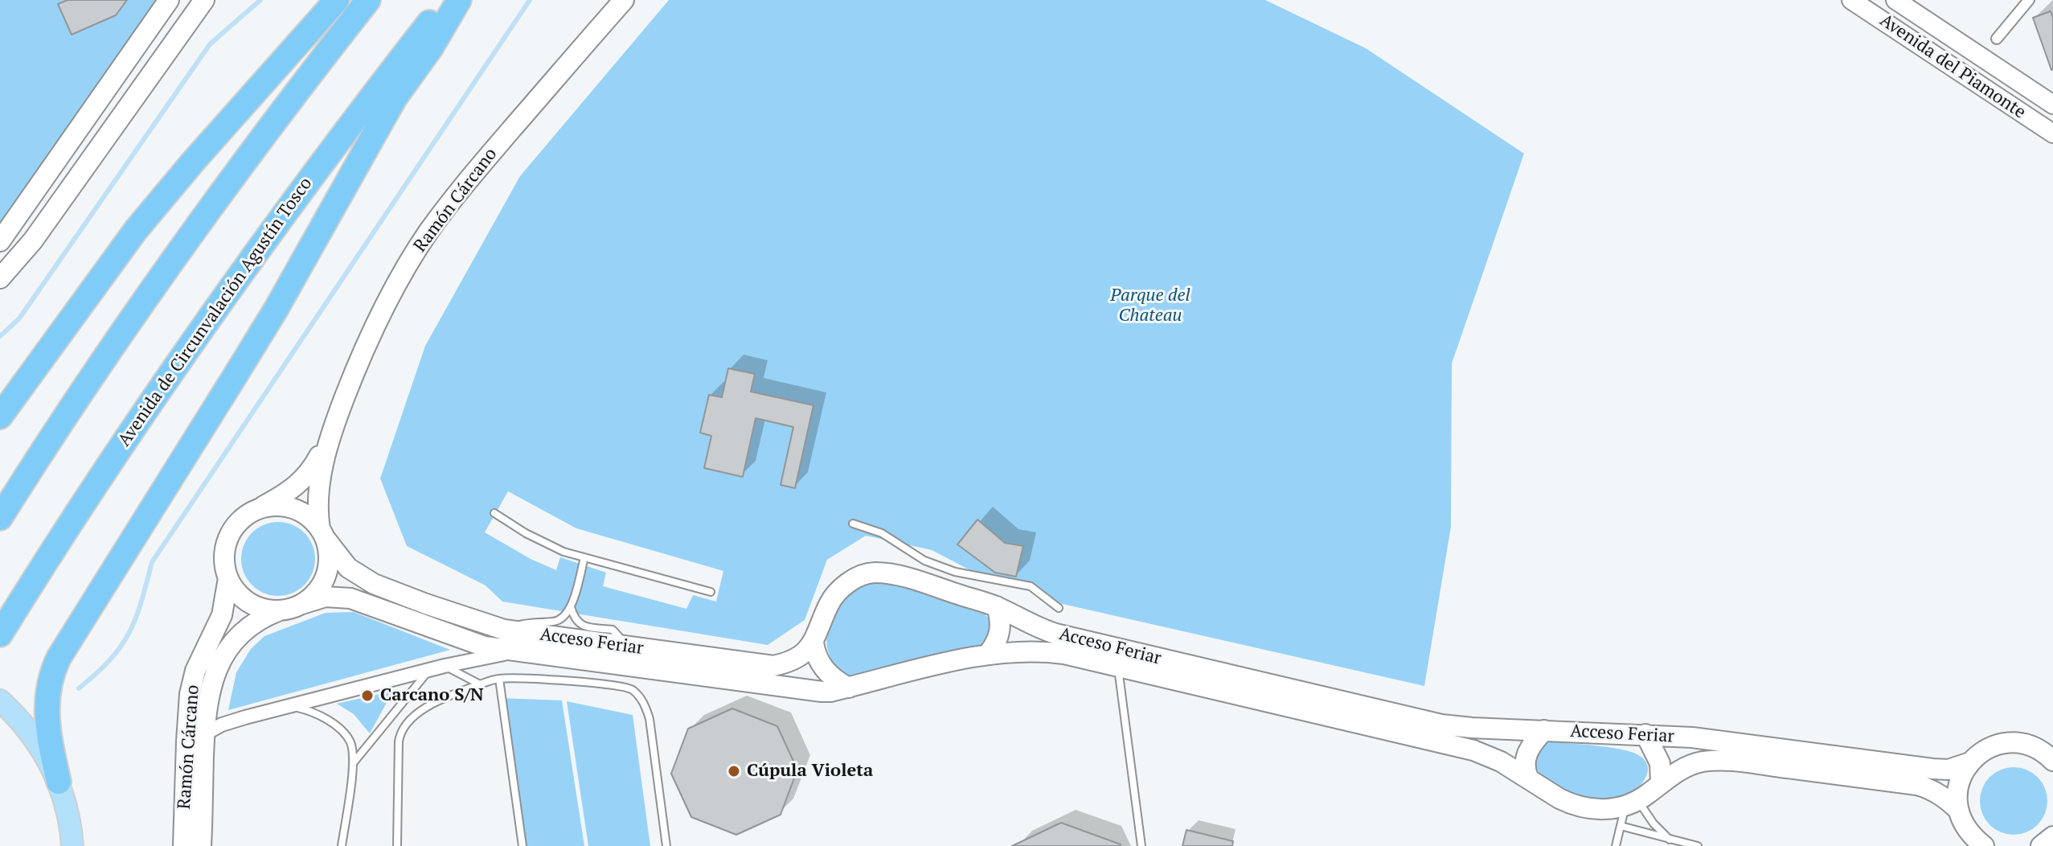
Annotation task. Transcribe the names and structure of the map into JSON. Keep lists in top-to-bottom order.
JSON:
{
  "streets": {
    "highway": ["Avenida de Circunvalación Agustín Tosco"],
    "main road": ["Ramón Cárcano", "Acceso Feriar"],
    "street": ["Avenida del Piamonte"]
  },
  "crossings": [
    ["Ramón Cárcano", "Acceso Feriar"]
  ],
  "parks": ["Parque del Chateau"],
  "places": ["Carcano S/N", "Cúpula Violeta"]
}
